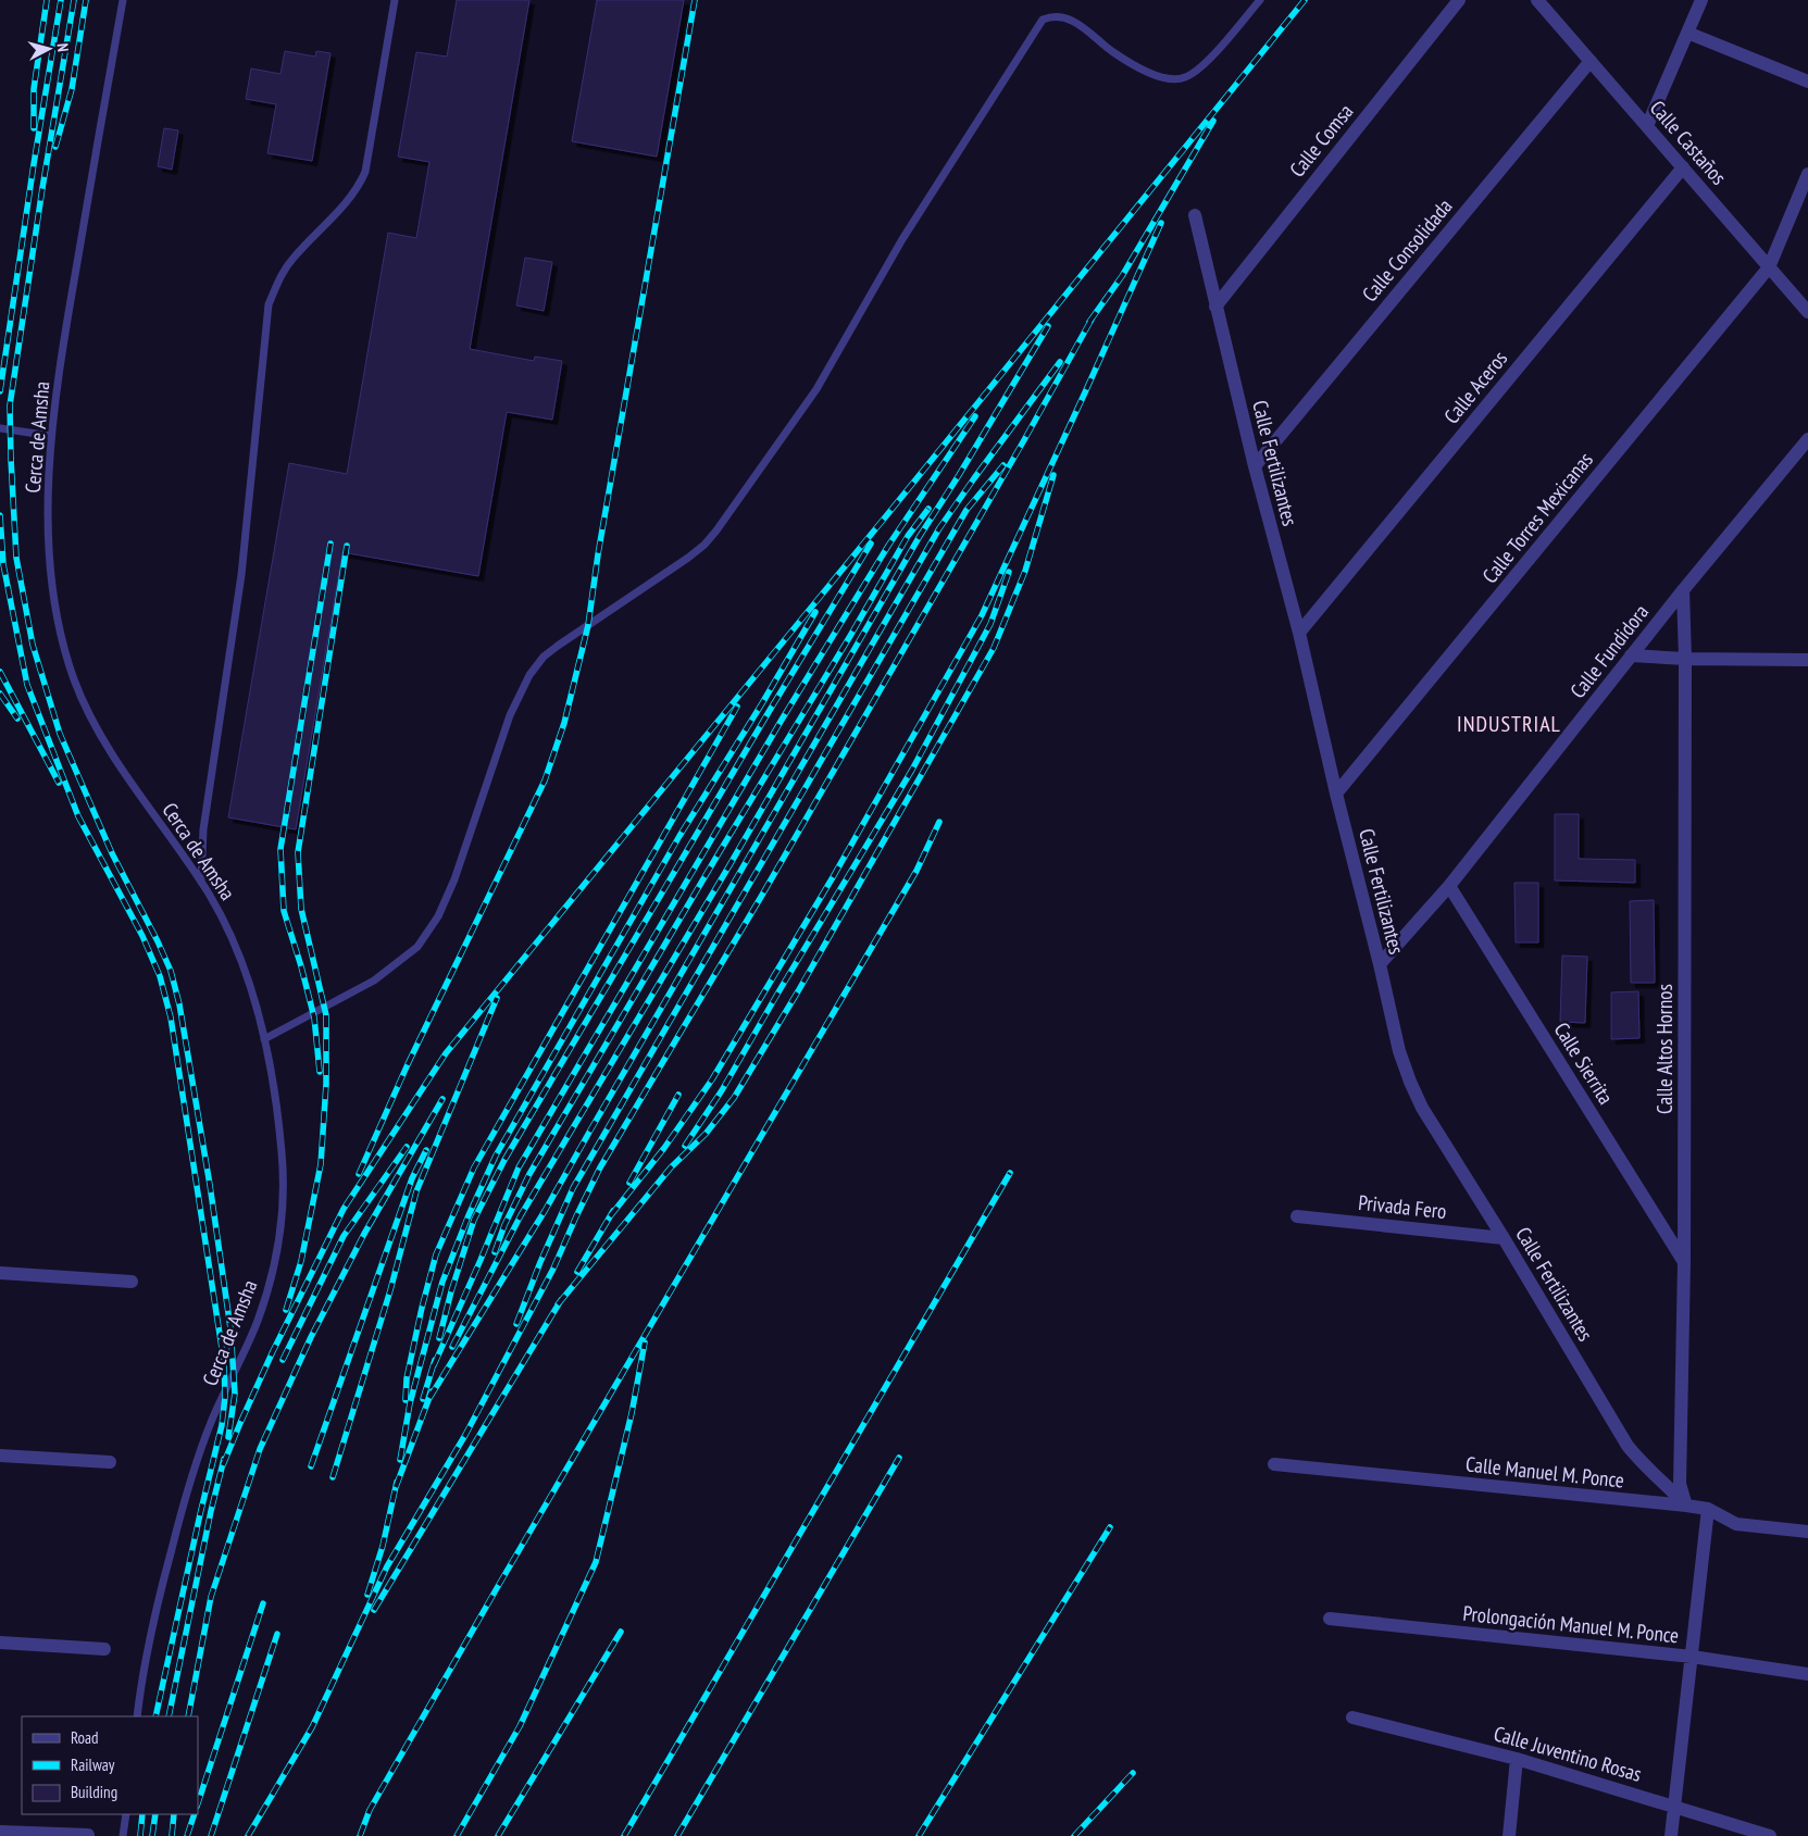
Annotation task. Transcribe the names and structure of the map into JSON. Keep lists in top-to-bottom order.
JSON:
{
  "streets": {
    "street": [
      "Calle Comsa",
      "Calle Castaños",
      "Calle Consolidada",
      "Calle Aceros",
      "Calle Fertilizantes",
      "Calle Torres Mexicanas",
      "Calle Fundidora",
      "Calle Altos Hornos",
      "Calle Sierrita",
      "Privada Fero",
      "Calle Manuel M. Ponce",
      "Prolongación Manuel M. Ponce",
      "Calle Juventino Rosas"
    ],
    "lane": ["Cerca de Amsha"]
  },
  "crossings": [
    ["Calle Comsa", "Calle Fertilizantes"],
    ["Calle Castaños", "Calle Consolidada"],
    ["Calle Castaños", "Calle Aceros"],
    ["Calle Castaños", "Calle Torres Mexicanas"],
    ["Calle Consolidada", "Calle Fertilizantes"],
    ["Calle Aceros", "Calle Fertilizantes"],
    ["Calle Fertilizantes", "Calle Torres Mexicanas"],
    ["Calle Fertilizantes", "Calle Fundidora"],
    ["Calle Fertilizantes", "Calle Altos Hornos"],
    ["Calle Fertilizantes", "Privada Fero"],
    ["Calle Fertilizantes", "Calle Manuel M. Ponce"],
    ["Calle Fundidora", "Calle Altos Hornos"],
    ["Calle Fundidora", "Calle Sierrita"],
    ["Calle Altos Hornos", "Calle Sierrita"],
    ["Calle Altos Hornos", "Calle Manuel M. Ponce"]
  ],
  "districts": ["INDUSTRIAL"],
  "legend": ["Road", "Railway", "Building"],
  "north": "right"
}
